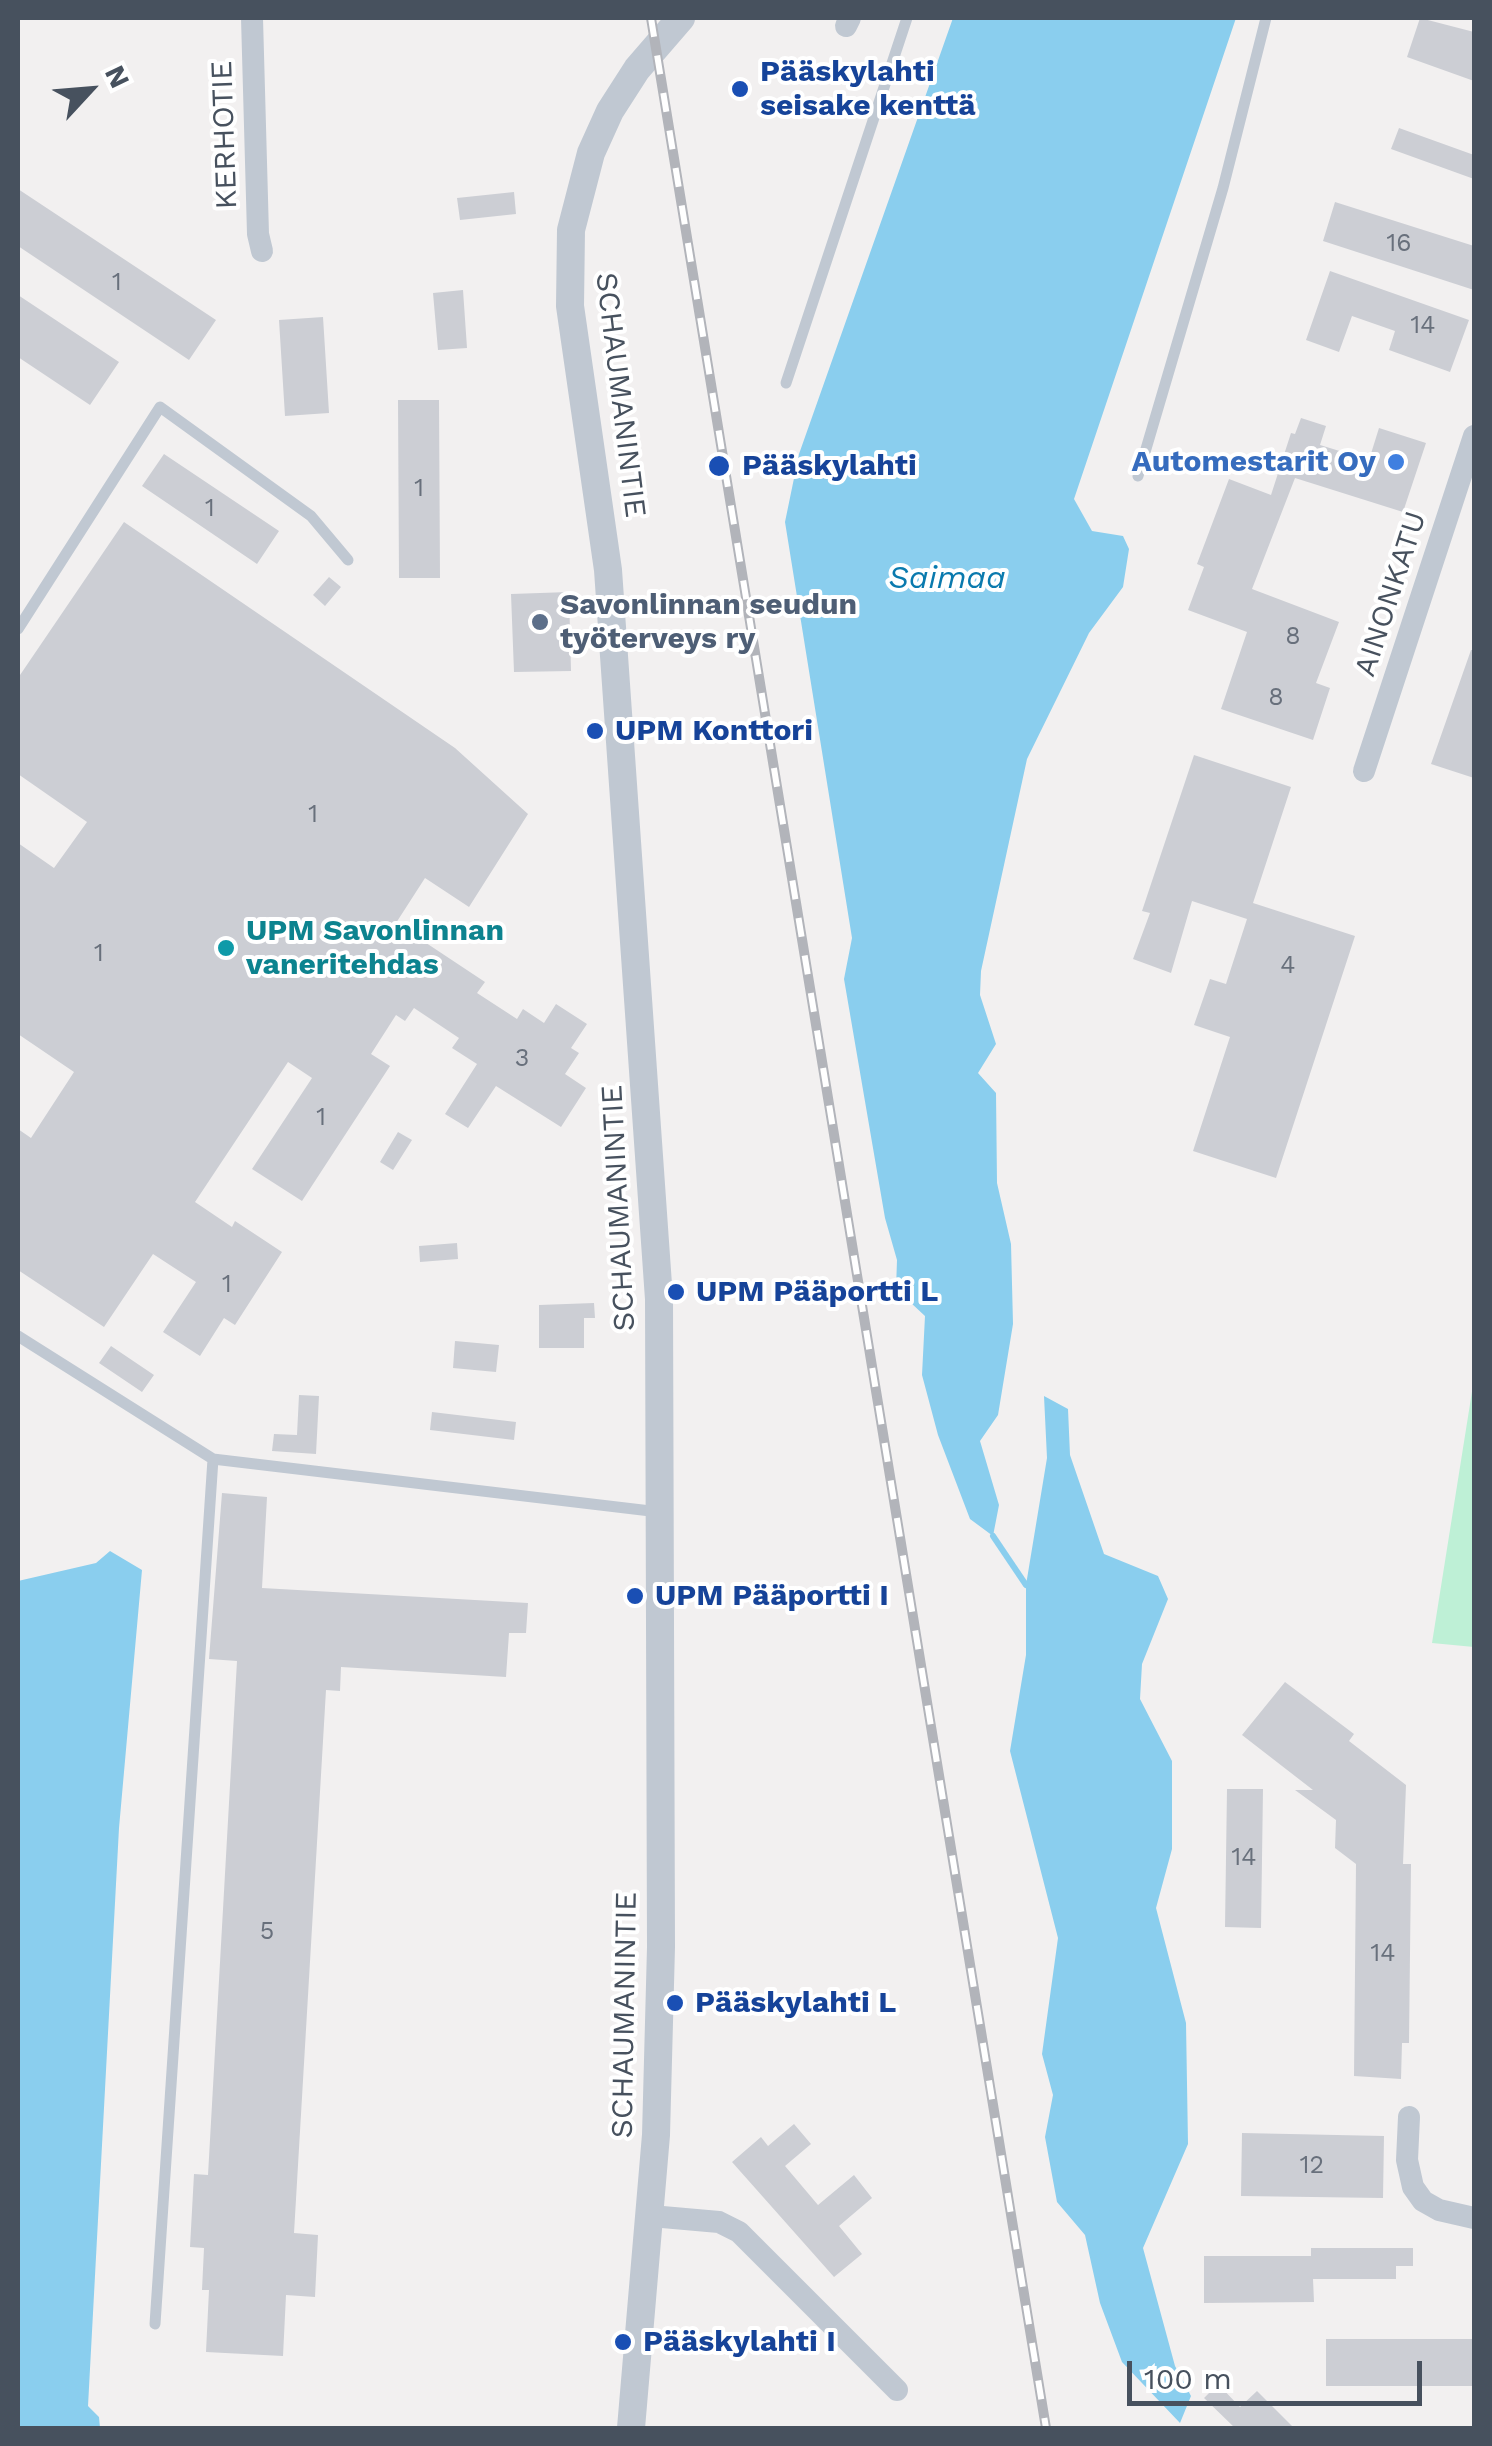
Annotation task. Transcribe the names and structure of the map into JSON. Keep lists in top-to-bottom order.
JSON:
{
  "streets": {
    "street": ["KERHOTIE", "SCHAUMANINTIE", "AINONKATU"]
  },
  "water": ["Saimaa"],
  "places": [
    "Pääskylahti seisake kenttä",
    "Automestarit Oy",
    "Pääskylahti",
    "Savonlinnan seudun työterveys ry",
    "UPM Konttori",
    "UPM Savonlinnan vaneritehdas",
    "UPM Pääportti L",
    "UPM Pääportti I",
    "Pääskylahti L",
    "Pääskylahti I"
  ],
  "house_numbers": [
    "16",
    "1",
    "14",
    "1",
    "1",
    "8",
    "8",
    "1",
    "1",
    "4",
    "3",
    "1",
    "1",
    "14",
    "5",
    "14",
    "12"
  ],
  "scale_bar": "100 m",
  "north": "top right"
}
